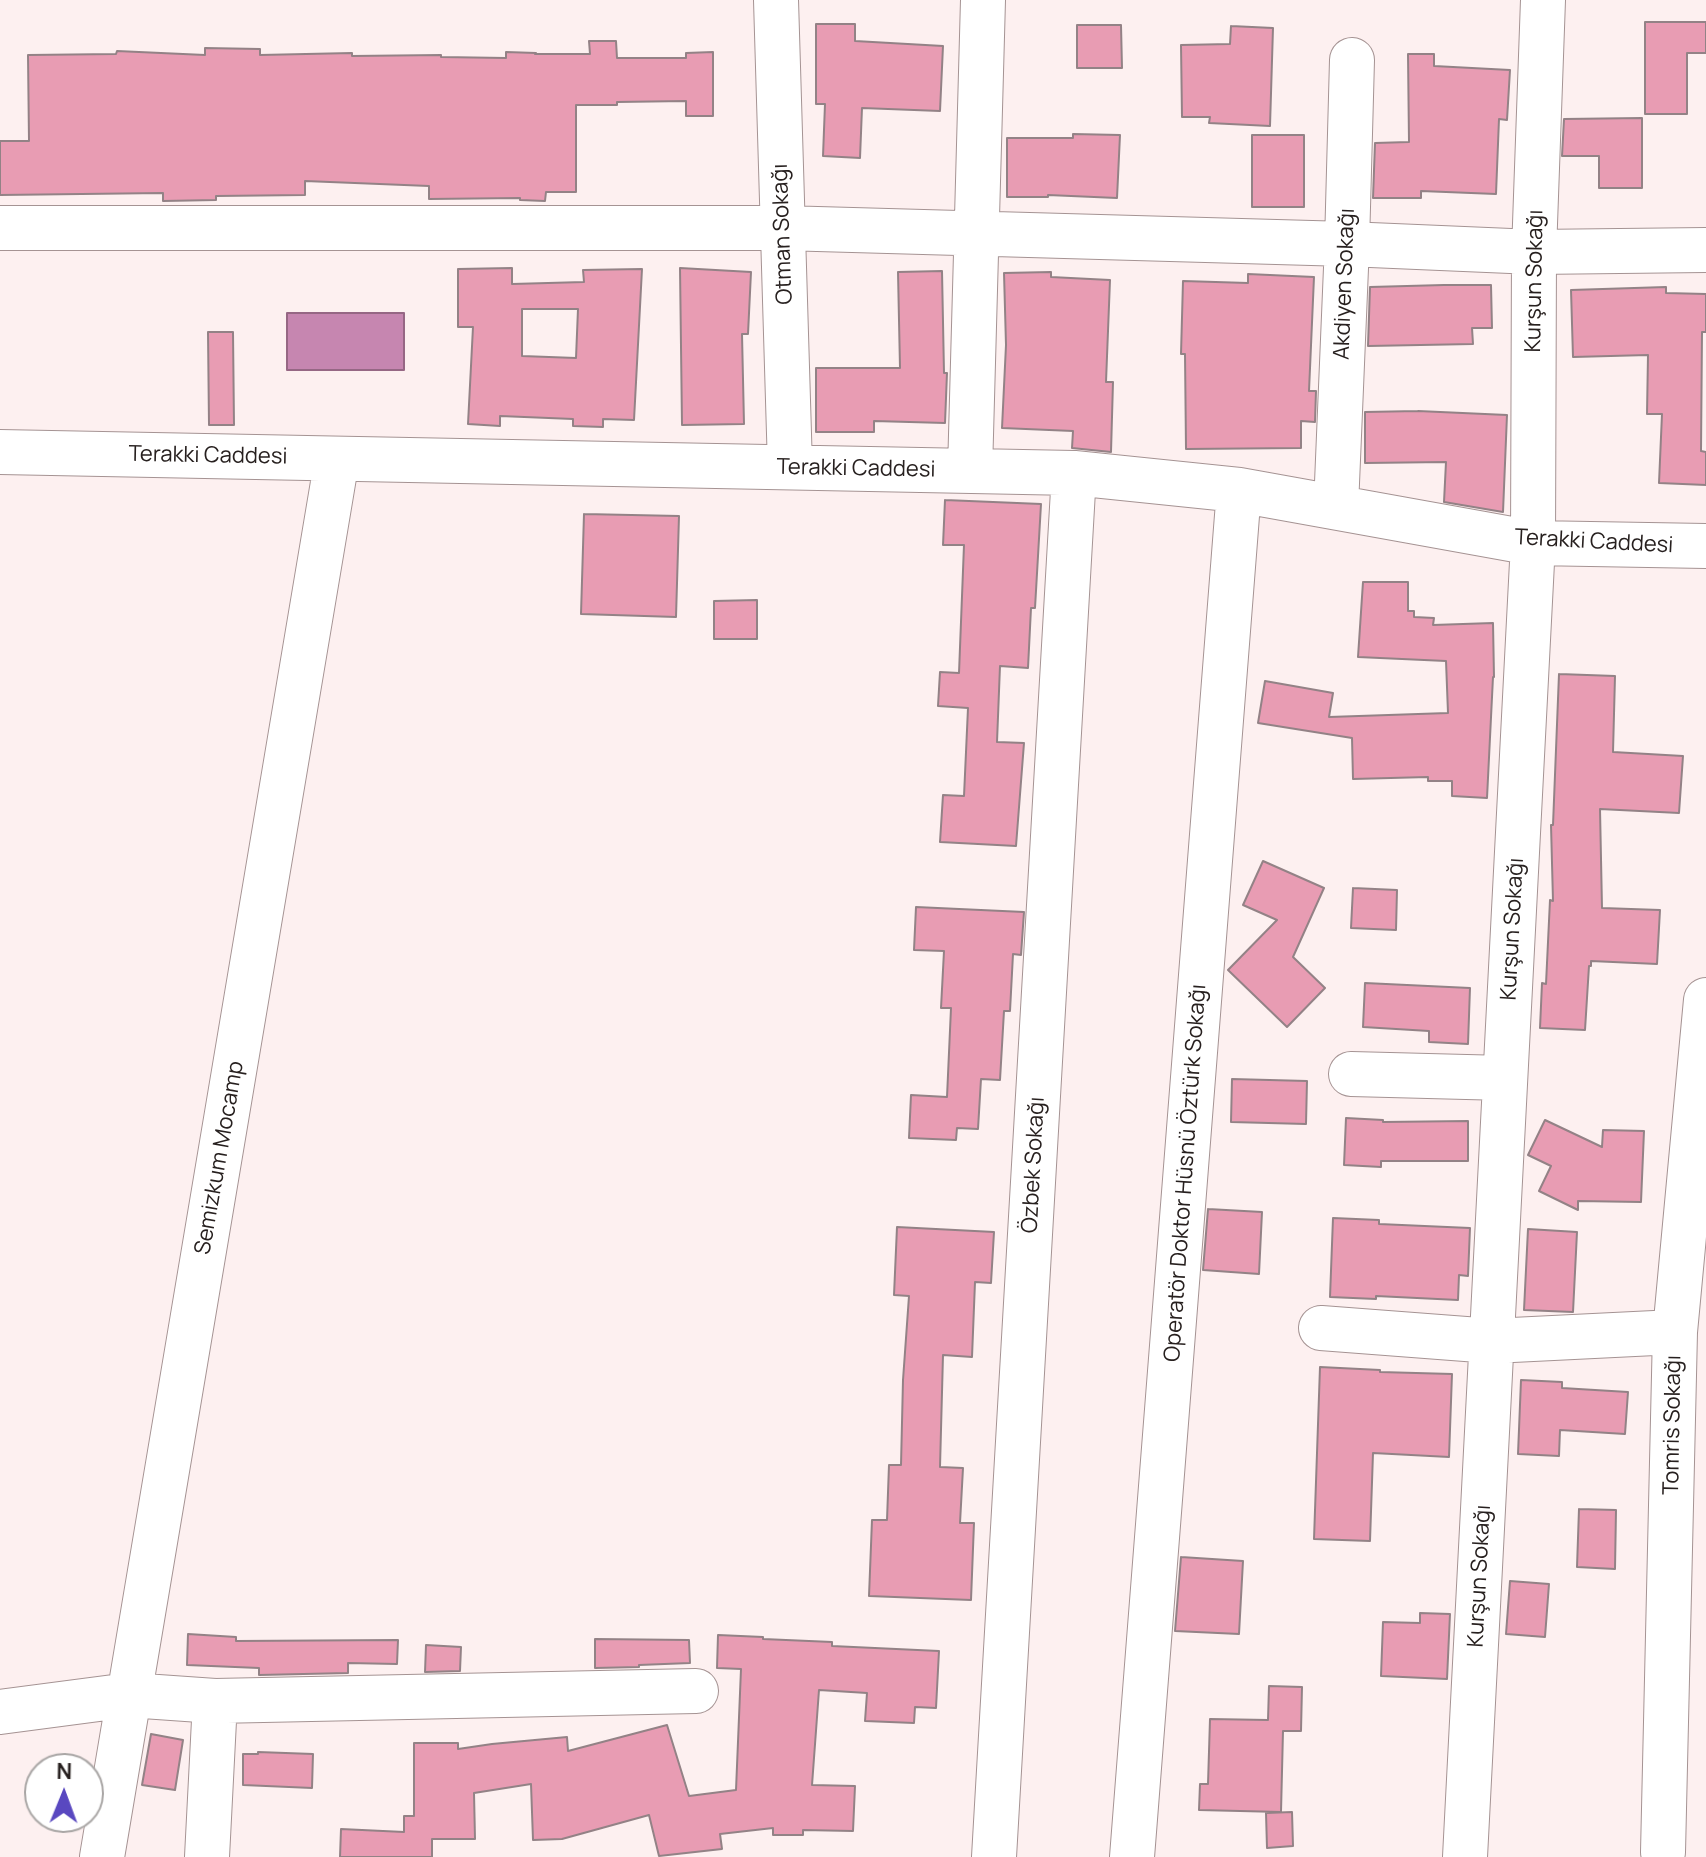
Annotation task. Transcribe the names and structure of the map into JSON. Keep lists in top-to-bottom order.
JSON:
{
  "streets": {
    "street": [
      "Otman Sokağı",
      "Kurşun Sokağı",
      "Akdiyen Sokağı",
      "Terakki Caddesi",
      "Semizkum Mocamp",
      "Özbek Sokağı",
      "Operatör Doktor Hüsnü Öztürk Sokağı",
      "Tomris Sokağı"
    ]
  },
  "crossings": [
    ["Otman Sokağı", "Terakki Caddesi"],
    ["Kurşun Sokağı", "Terakki Caddesi"],
    ["Akdiyen Sokağı", "Terakki Caddesi"],
    ["Terakki Caddesi", "Semizkum Mocamp"],
    ["Terakki Caddesi", "Özbek Sokağı"],
    ["Terakki Caddesi", "Operatör Doktor Hüsnü Öztürk Sokağı"]
  ],
  "north": "top"
}
